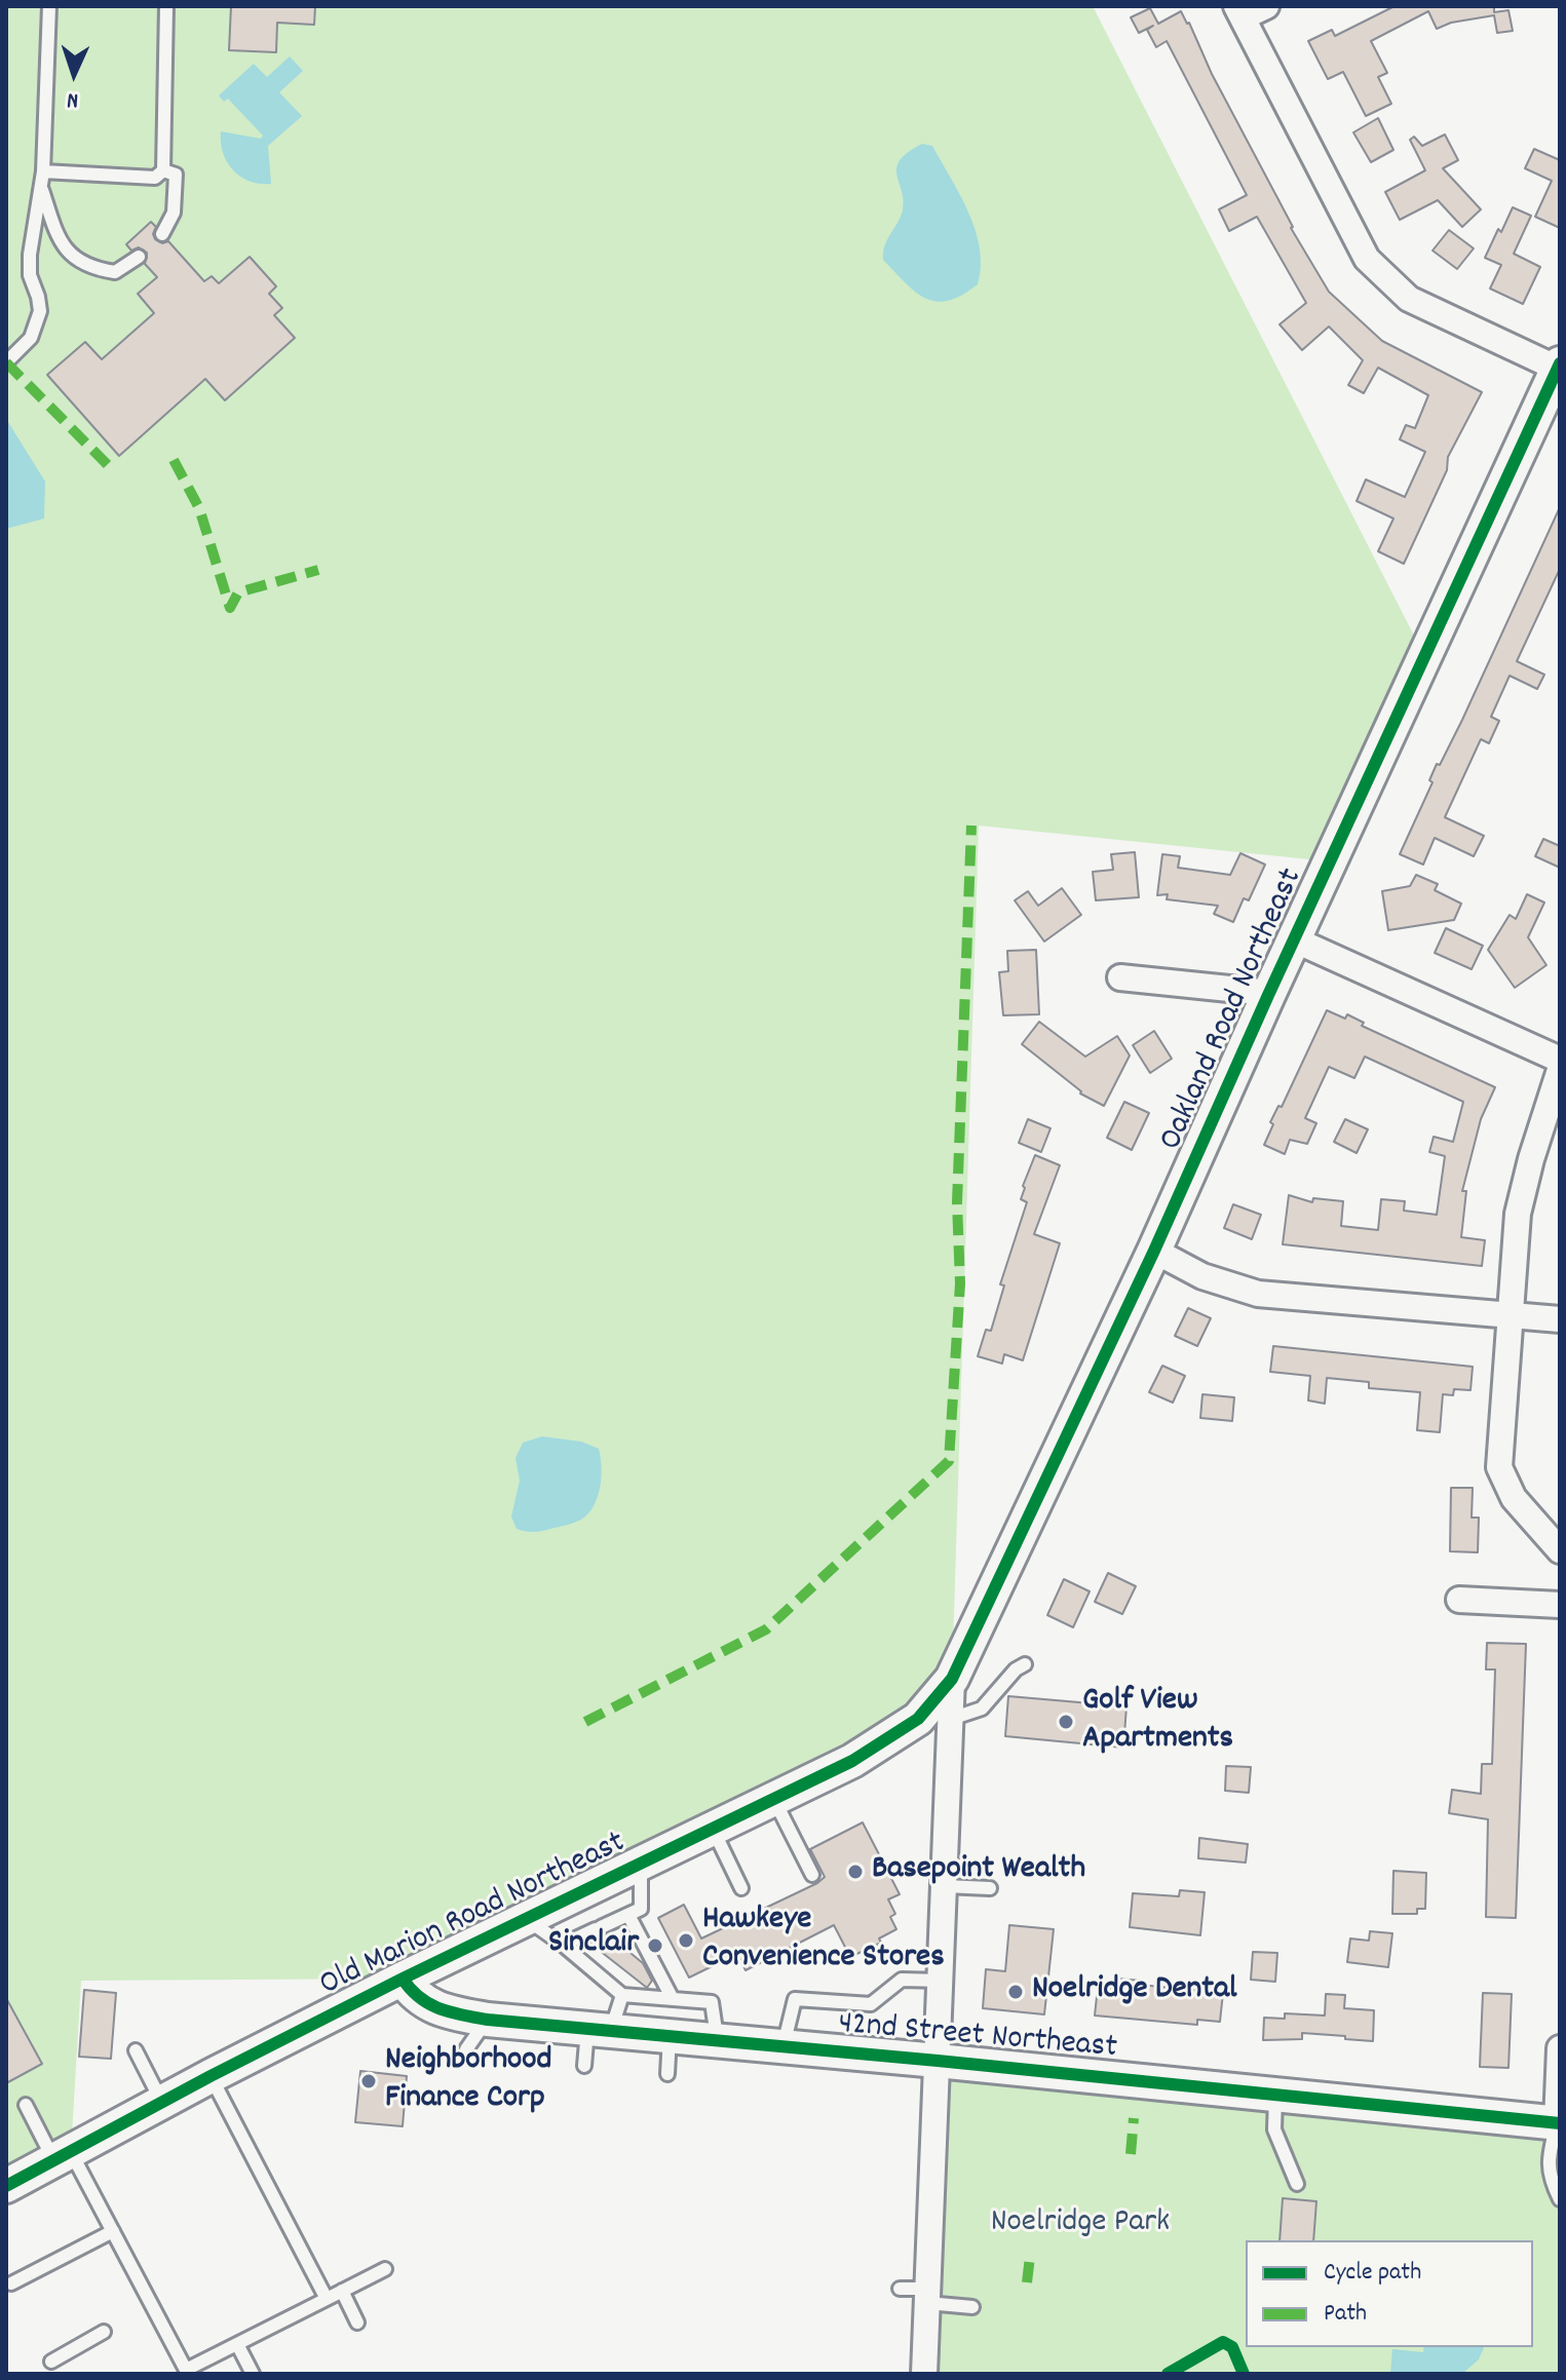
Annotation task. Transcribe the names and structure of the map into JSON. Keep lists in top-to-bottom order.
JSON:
{
  "streets": {
    "main road": ["Oakland Road Northeast", "Old Marion Road Northeast", "42nd Street Northeast"]
  },
  "crossings": [
    ["Oakland Road Northeast", "Old Marion Road Northeast"],
    ["Old Marion Road Northeast", "42nd Street Northeast"]
  ],
  "parks": ["Noelridge Park"],
  "places": [
    "Golf View Apartments",
    "Basepoint Wealth",
    "Hawkeye Convenience Stores",
    "Sinclair",
    "Noelridge Dental",
    "Neighborhood Finance Corp"
  ],
  "legend": ["Cycle path", "Path"],
  "north": "bottom"
}
